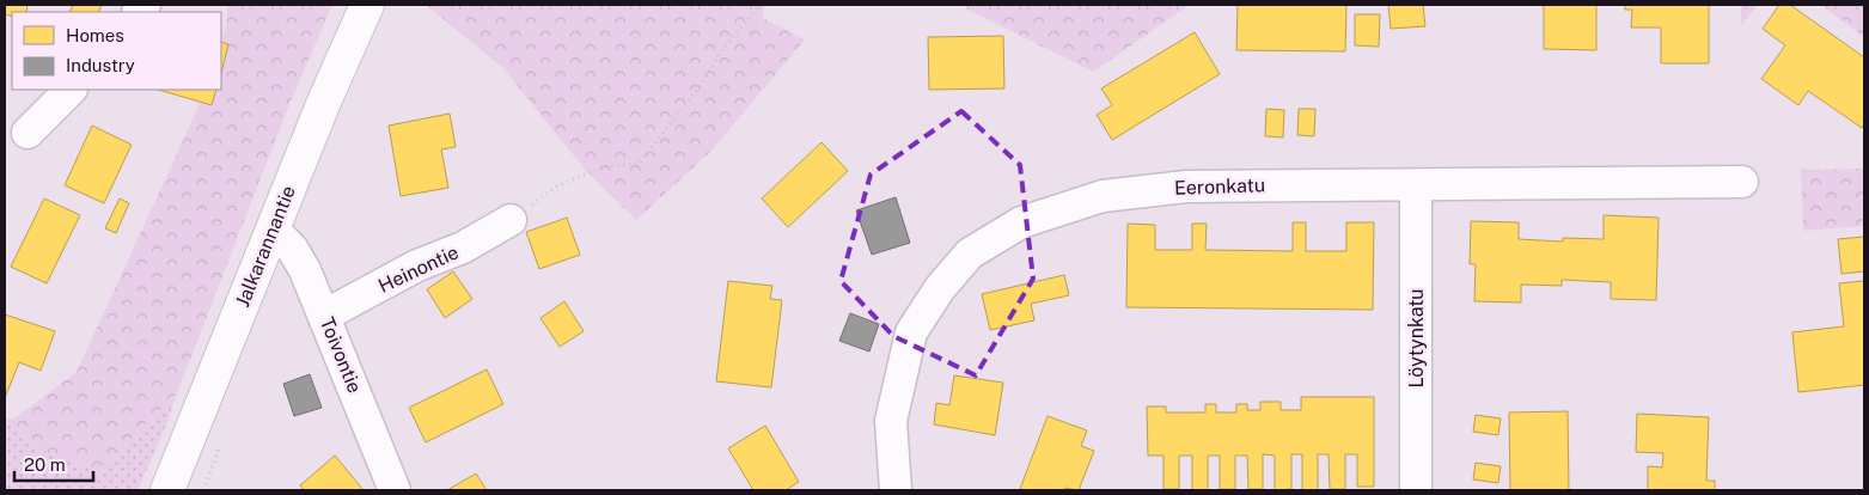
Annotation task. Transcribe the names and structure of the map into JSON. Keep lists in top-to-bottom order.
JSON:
{
  "streets": {
    "main road": ["Jalkarannantie"],
    "street": [
      "Eeronkatu",
      "Heinontie",
      "Löytynkatu",
      "Toivontie"
    ]
  },
  "crossings": [
    ["Eeronkatu", "Löytynkatu"],
    ["Jalkarannantie", "Toivontie"],
    ["Heinontie", "Toivontie"]
  ],
  "legend": ["Homes", "Industry"],
  "scale_bar": "20 m"
}
